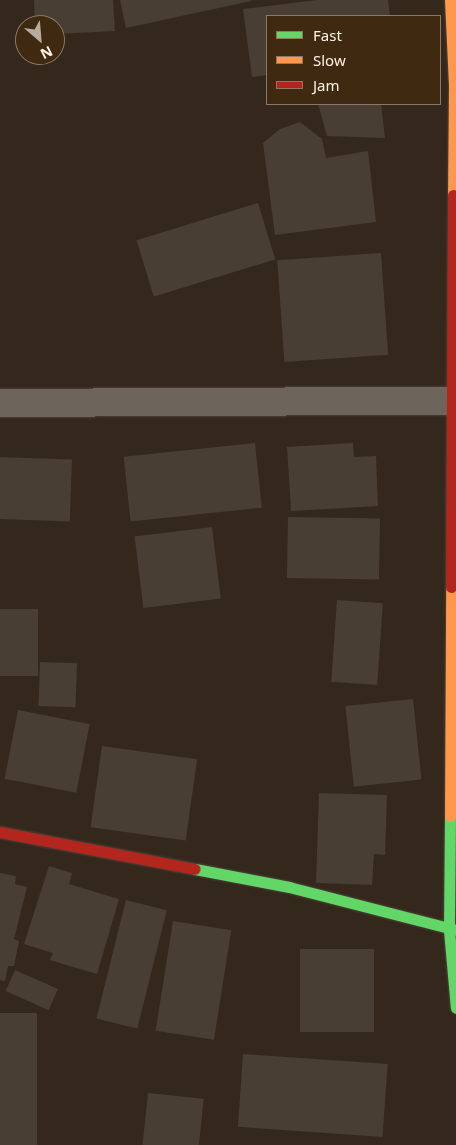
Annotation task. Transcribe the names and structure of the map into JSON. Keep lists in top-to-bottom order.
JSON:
{
  "legend": ["Fast", "Slow", "Jam"],
  "north": "bottom right"
}
